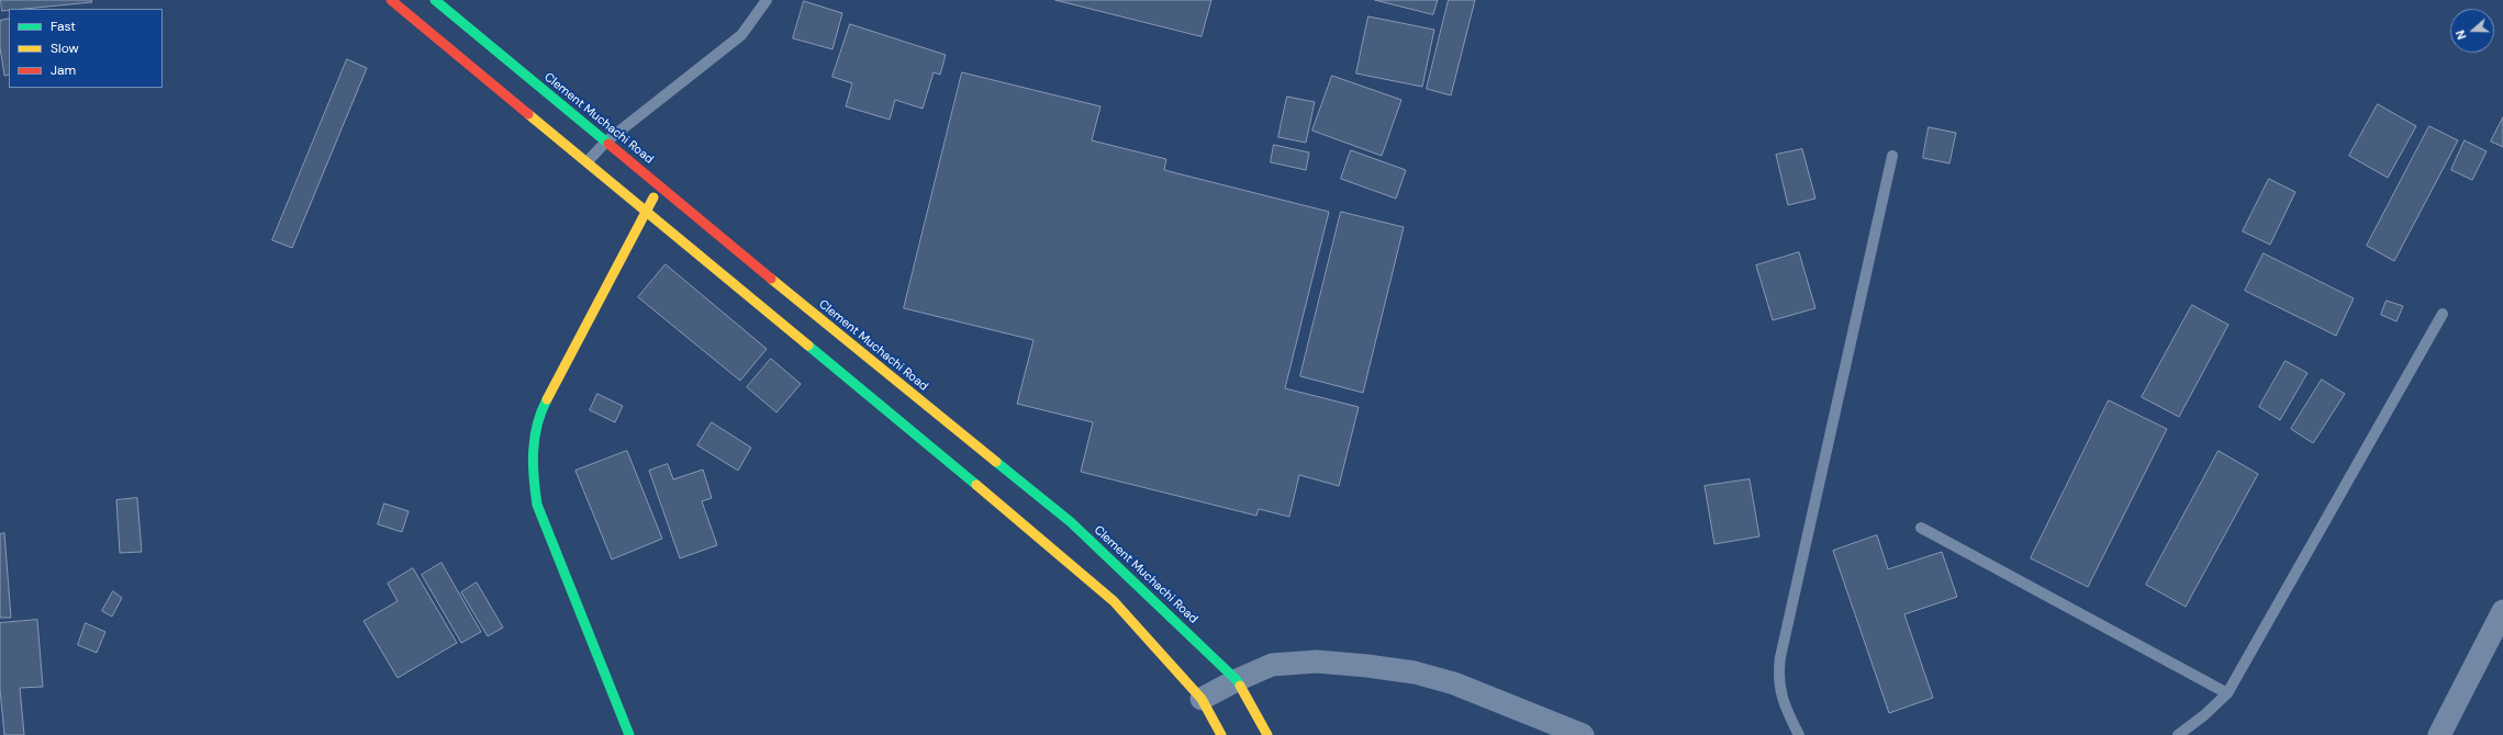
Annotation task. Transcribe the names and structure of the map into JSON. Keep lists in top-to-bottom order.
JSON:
{
  "streets": {
    "main road": ["Clement Muchachi Road"]
  },
  "legend": ["Fast", "Slow", "Jam"],
  "north": "left"
}
